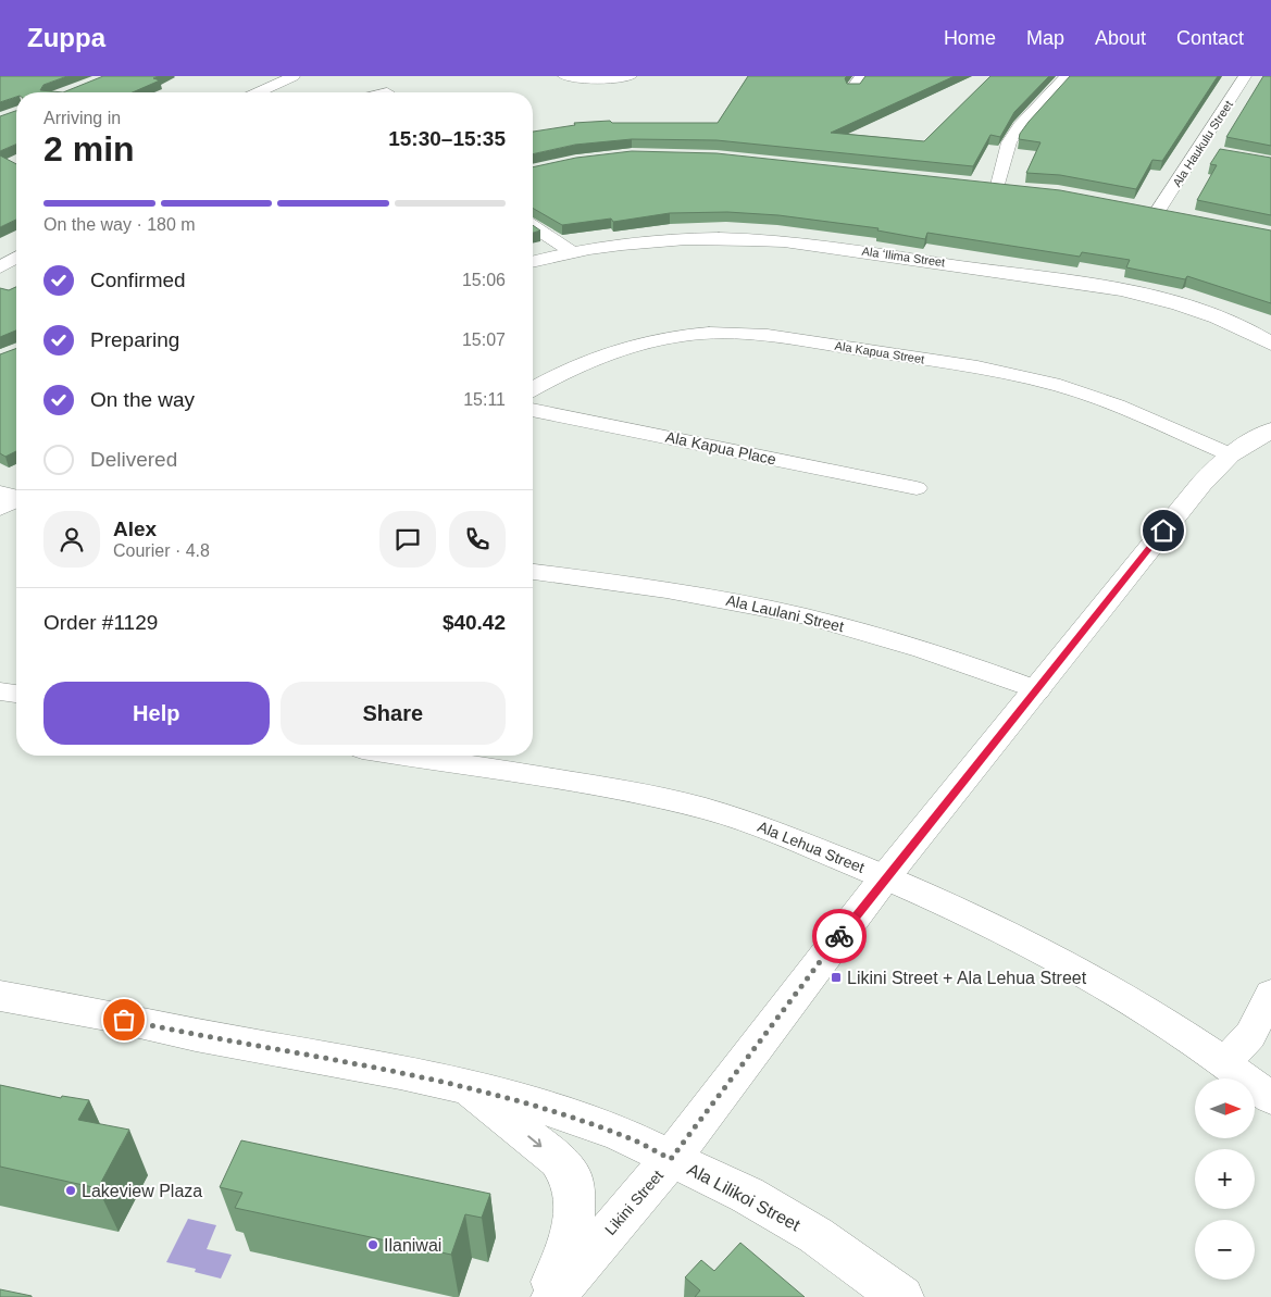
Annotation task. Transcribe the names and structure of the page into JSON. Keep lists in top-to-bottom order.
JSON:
{
  "streets": {
    "street": [
      "Ala Haukulu Street",
      "Ala ʻIlima Street",
      "Ala Kapua Street",
      "Ala Kapua Place",
      "Ala Laulani Street",
      "Ala Lehua Street",
      "Ala Lilikoi Street",
      "Likini Street"
    ]
  },
  "crossings": [
    ["Ala Kapua Street", "Likini Street"],
    ["Ala Laulani Street", "Likini Street"],
    ["Ala Lehua Street", "Likini Street"],
    ["Ala Lilikoi Street", "Likini Street"]
  ],
  "places": {
    "transit": ["Likini Street + Ala Lehua Street"],
    "other": ["Lakeview Plaza", "Ilaniwai"]
  },
  "north": "right",
  "page": {
    "header": "Zuppa",
    "nav": [
      "Home",
      "Map",
      "About",
      "Contact"
    ],
    "heading": ["2 min", "Arriving in", "15:30–15:35"],
    "panel": [
      "Alex",
      "Courier · 4.8",
      "Order #1129",
      "$40.42"
    ],
    "bar": "On the way · 180 m",
    "list": [
      ["Confirmed", "15:06"],
      ["Preparing", "15:07"],
      ["On the way", "15:11"],
      "Delivered"
    ],
    "buttons": ["Help", "Share"],
    "map_buttons": ["+", "−"]
  }
}
